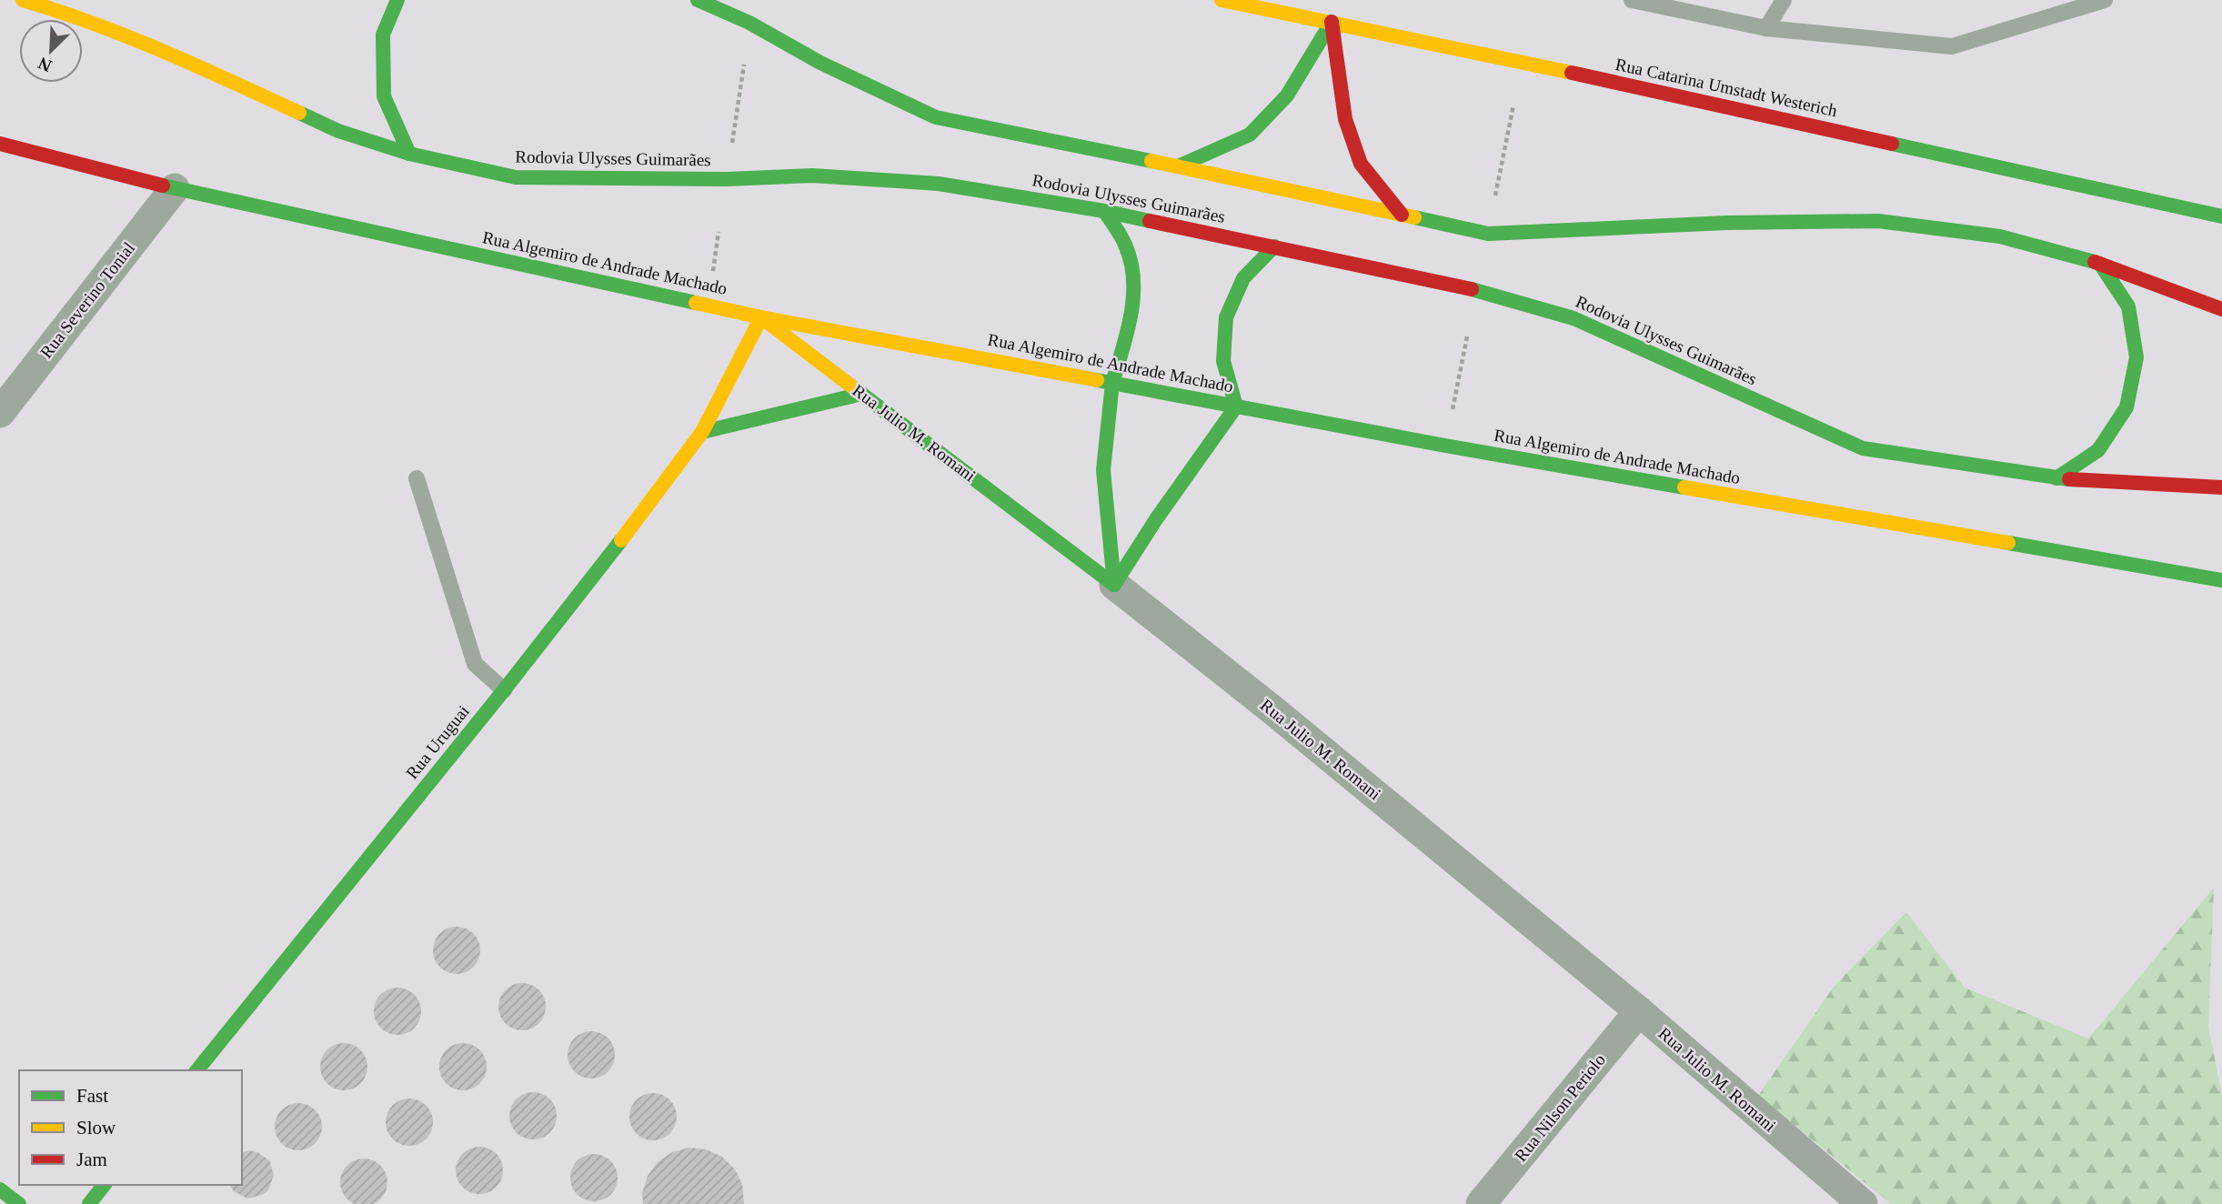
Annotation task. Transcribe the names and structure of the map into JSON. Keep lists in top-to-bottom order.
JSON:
{
  "streets": {
    "main road": [
      "Rua Catarina Umstadt Westerich",
      "Rodovia Ulysses Guimarães",
      "Rua Algemiro de Andrade Machado",
      "Rua Julio M. Romani",
      "Rua Uruguai"
    ],
    "street": ["Rua Severino Tonial", "Rua Nilson Periolo"]
  },
  "crossings": [
    ["Rua Algemiro de Andrade Machado", "Rua Severino Tonial"],
    ["Rua Algemiro de Andrade Machado", "Rua Julio M. Romani"],
    ["Rua Algemiro de Andrade Machado", "Rua Uruguai"],
    ["Rua Julio M. Romani", "Rua Uruguai"],
    ["Rua Julio M. Romani", "Rua Nilson Periolo"]
  ],
  "legend": ["Fast", "Slow", "Jam"],
  "north": "bottom left"
}
